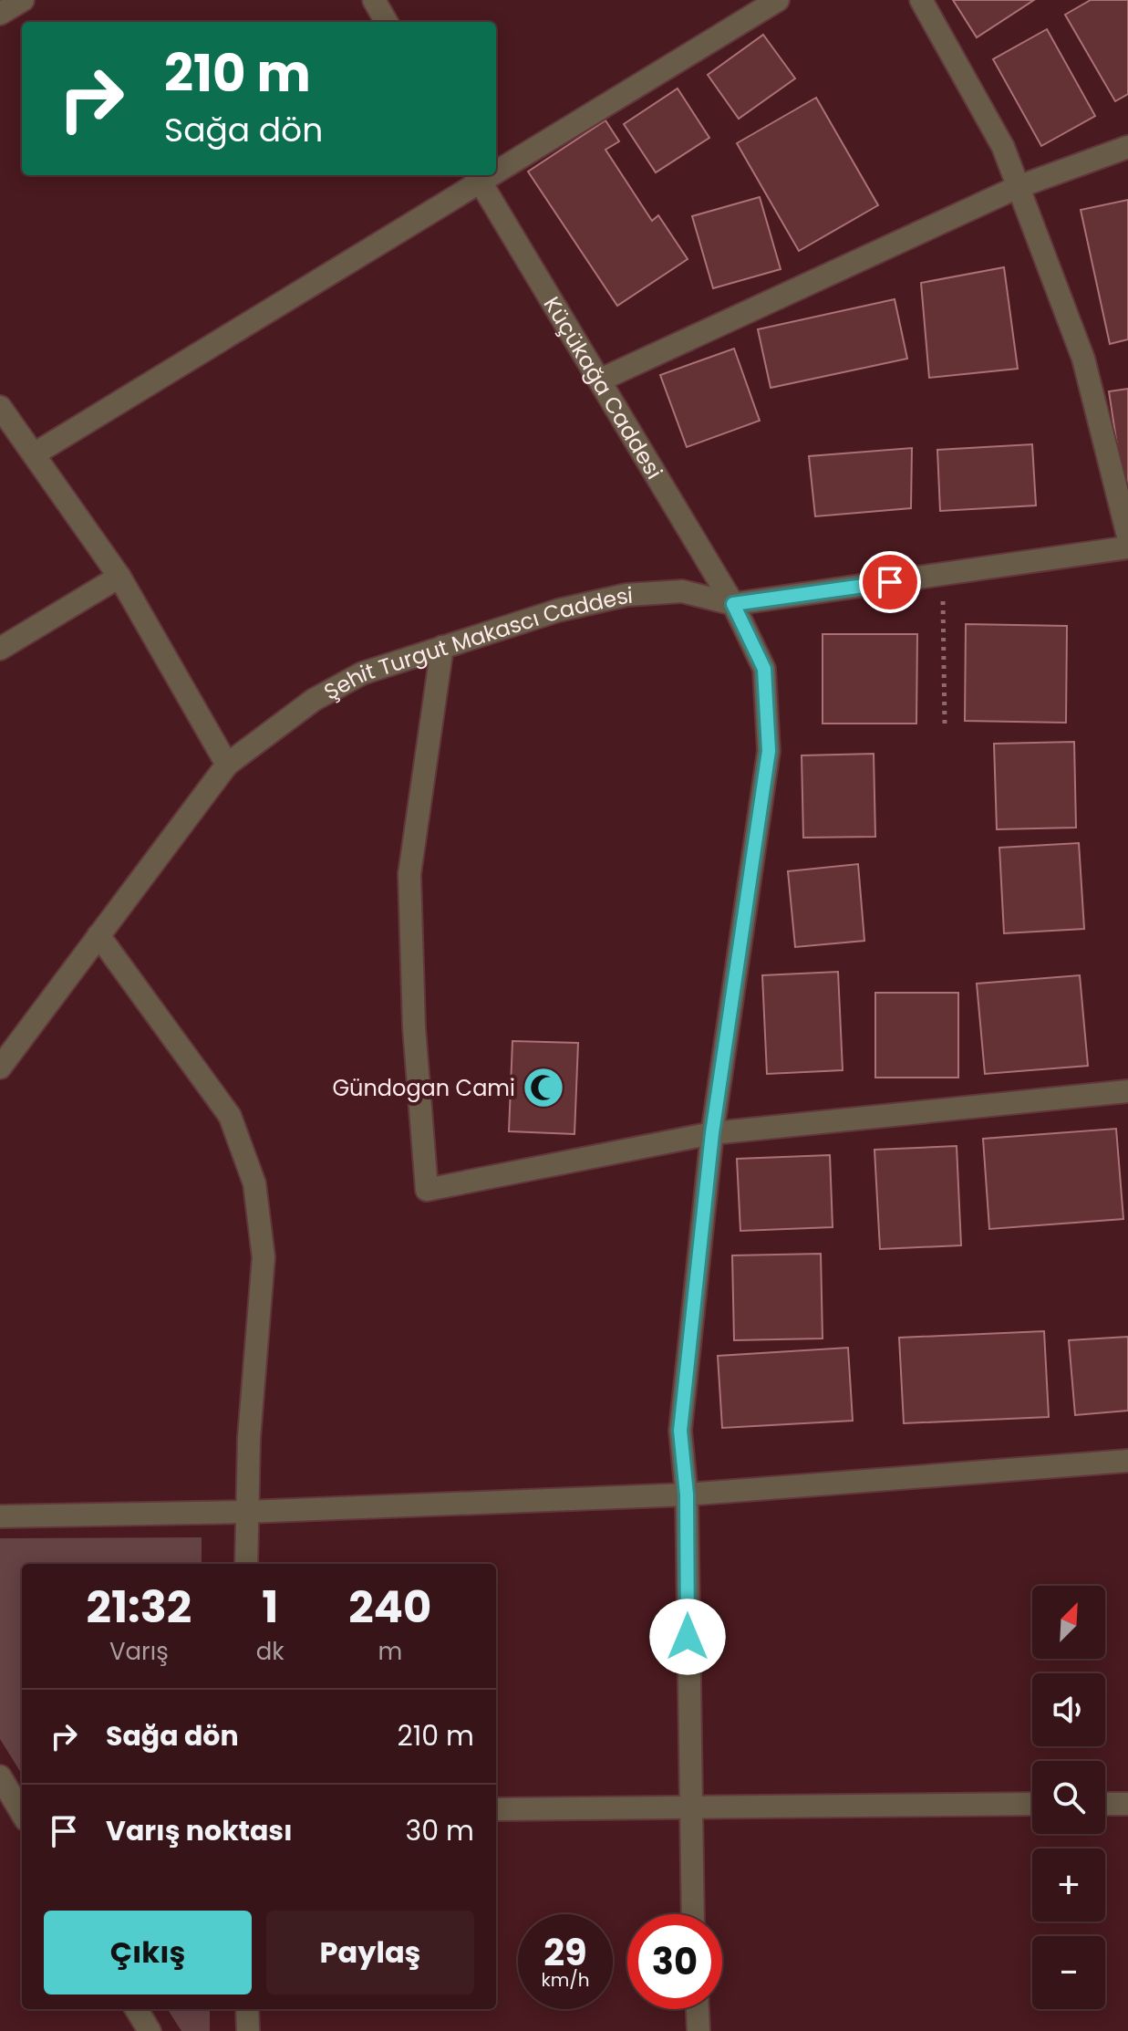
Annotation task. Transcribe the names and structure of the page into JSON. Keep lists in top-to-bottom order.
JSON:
{
  "streets": {
    "street": ["Küçükağa Caddesi", "Şehit Turgut Makascı Caddesi"]
  },
  "crossings": [
    ["Küçükağa Caddesi", "Şehit Turgut Makascı Caddesi"]
  ],
  "places": {
    "mosque": ["Gündogan Cami"]
  },
  "north": "top right",
  "page": {
    "turn": ["210 m", "Sağa dön"],
    "eta": [
      "21:32",
      "Varış",
      "1",
      "dk",
      "240",
      "m"
    ],
    "map_buttons": ["+", "−"],
    "list": [
      {
        "name": "Sağa dön",
        "value": "210 m"
      },
      {
        "name": "Varış noktası",
        "value": "30 m"
      }
    ],
    "buttons": ["Çıkış", "Paylaş"],
    "speed": "29 km/h",
    "limit": "30"
  }
}
